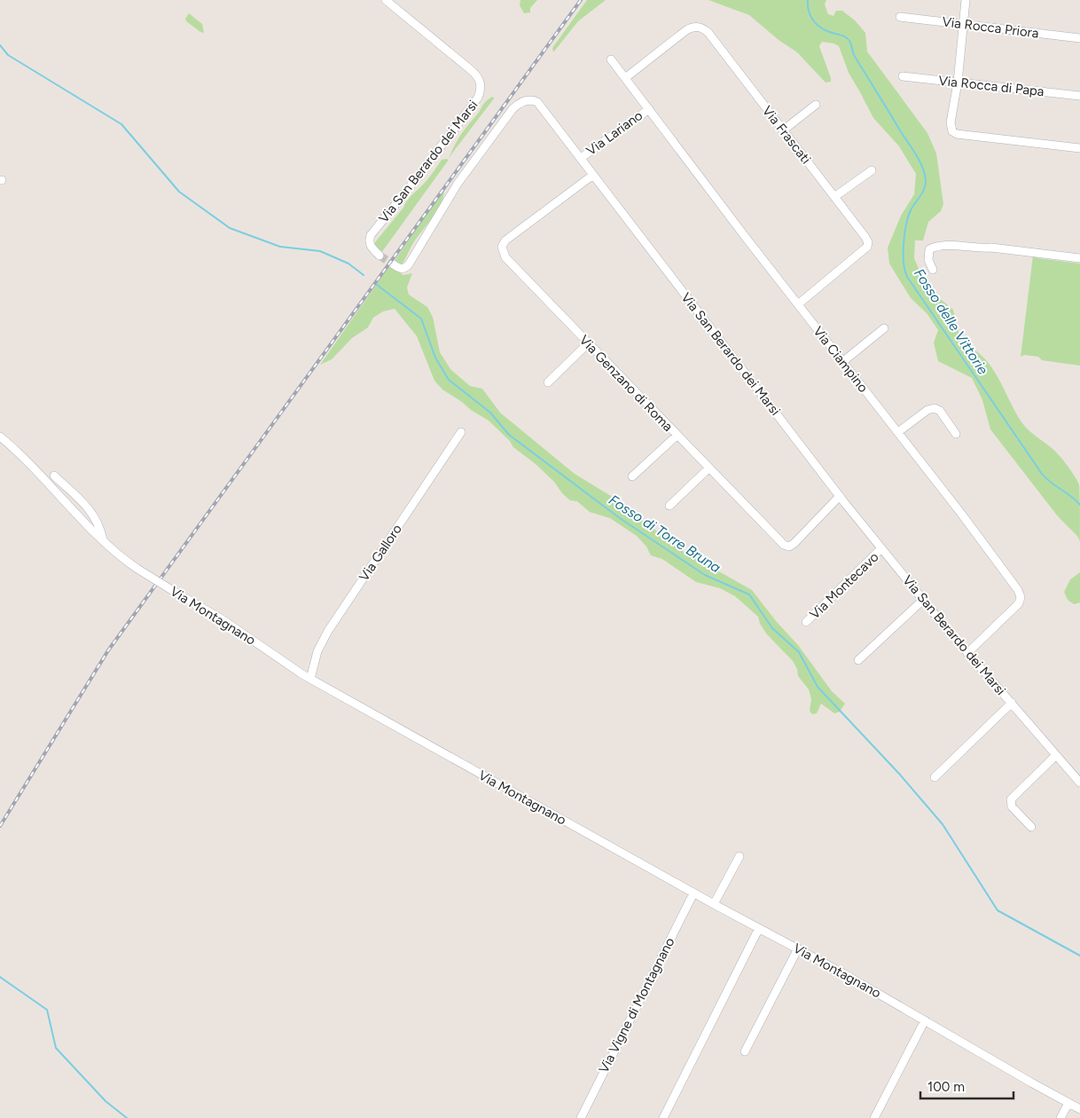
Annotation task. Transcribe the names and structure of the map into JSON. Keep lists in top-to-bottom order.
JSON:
{
  "streets": {
    "street": [
      "Via Rocca Priora",
      "Via Rocca di Papa",
      "Via Lariano",
      "Via Frascati",
      "Via San Berardo dei Marsi",
      "Via Ciampino",
      "Via Genzano di Roma",
      "Via Galloro",
      "Via Montecavo",
      "Via Montagnano",
      "Via Vigne di Montagnano"
    ]
  },
  "crossings": [
    ["Via Lariano", "Via San Berardo dei Marsi"],
    ["Via Lariano", "Via Ciampino"],
    ["Via Frascati", "Via Ciampino"],
    ["Via San Berardo dei Marsi", "Via Ciampino"],
    ["Via San Berardo dei Marsi", "Via Genzano di Roma"],
    ["Via San Berardo dei Marsi", "Via Montecavo"],
    ["Via Galloro", "Via Montagnano"],
    ["Via Montagnano", "Via Vigne di Montagnano"]
  ],
  "water": ["Fosso delle Vittorie", "Fosso di Torre Bruna"],
  "scale_bar": "100 m"
}
